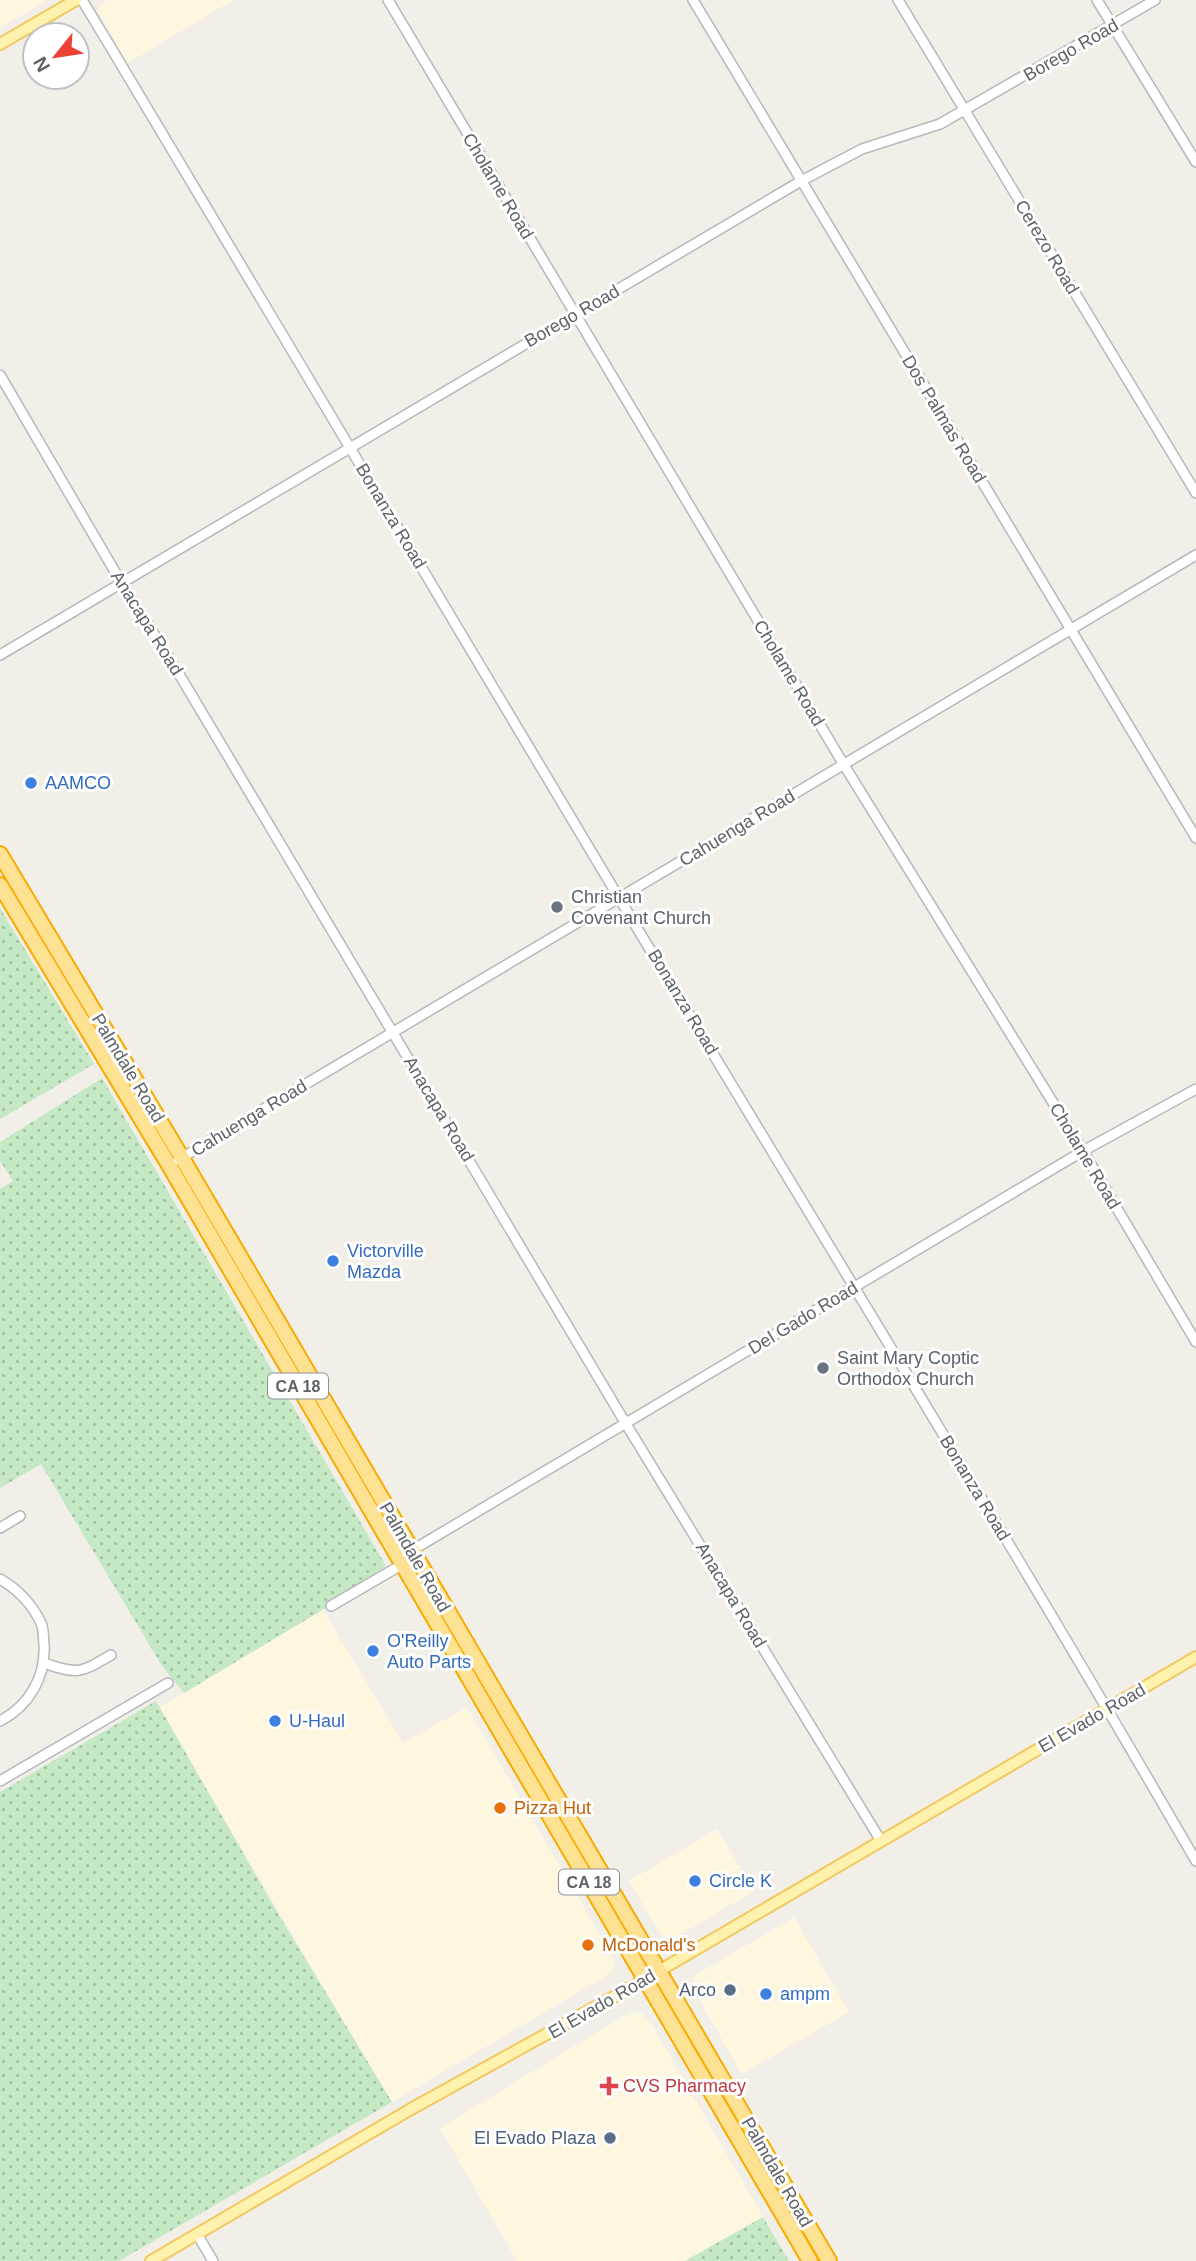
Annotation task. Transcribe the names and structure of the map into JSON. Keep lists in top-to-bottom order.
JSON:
{
  "streets": {
    "highway": ["Palmdale Road", "CA 18"],
    "main road": ["El Evado Road"],
    "street": [
      "Borego Road",
      "Cholame Road",
      "Cerezo Road",
      "Dos Palmas Road",
      "Bonanza Road",
      "Anacapa Road",
      "Cahuenga Road",
      "Del Gado Road"
    ]
  },
  "crossings": [
    ["Borego Road", "Cholame Road"],
    ["Borego Road", "Cerezo Road"],
    ["Borego Road", "Dos Palmas Road"],
    ["Borego Road", "Bonanza Road"],
    ["Borego Road", "Anacapa Road"],
    ["Cholame Road", "Cahuenga Road"],
    ["Cholame Road", "Del Gado Road"],
    ["Dos Palmas Road", "Cahuenga Road"],
    ["Bonanza Road", "Cahuenga Road"],
    ["Bonanza Road", "Del Gado Road"],
    ["Bonanza Road", "El Evado Road"],
    ["Anacapa Road", "Cahuenga Road"],
    ["Anacapa Road", "Del Gado Road"],
    ["Anacapa Road", "El Evado Road"],
    ["Cahuenga Road", "Palmdale Road"],
    ["Palmdale Road", "Del Gado Road"],
    ["Palmdale Road", "El Evado Road"]
  ],
  "places": {
    "other": [
      "AAMCO",
      "Christian Covenant Church",
      "Victorville Mazda",
      "Saint Mary Coptic Orthodox Church",
      "O'Reilly Auto Parts",
      "U-Haul",
      "Pizza Hut",
      "Circle K",
      "McDonald's",
      "Arco",
      "ampm",
      "El Evado Plaza"
    ],
    "health": ["CVS Pharmacy"]
  },
  "north": "bottom left"
}
